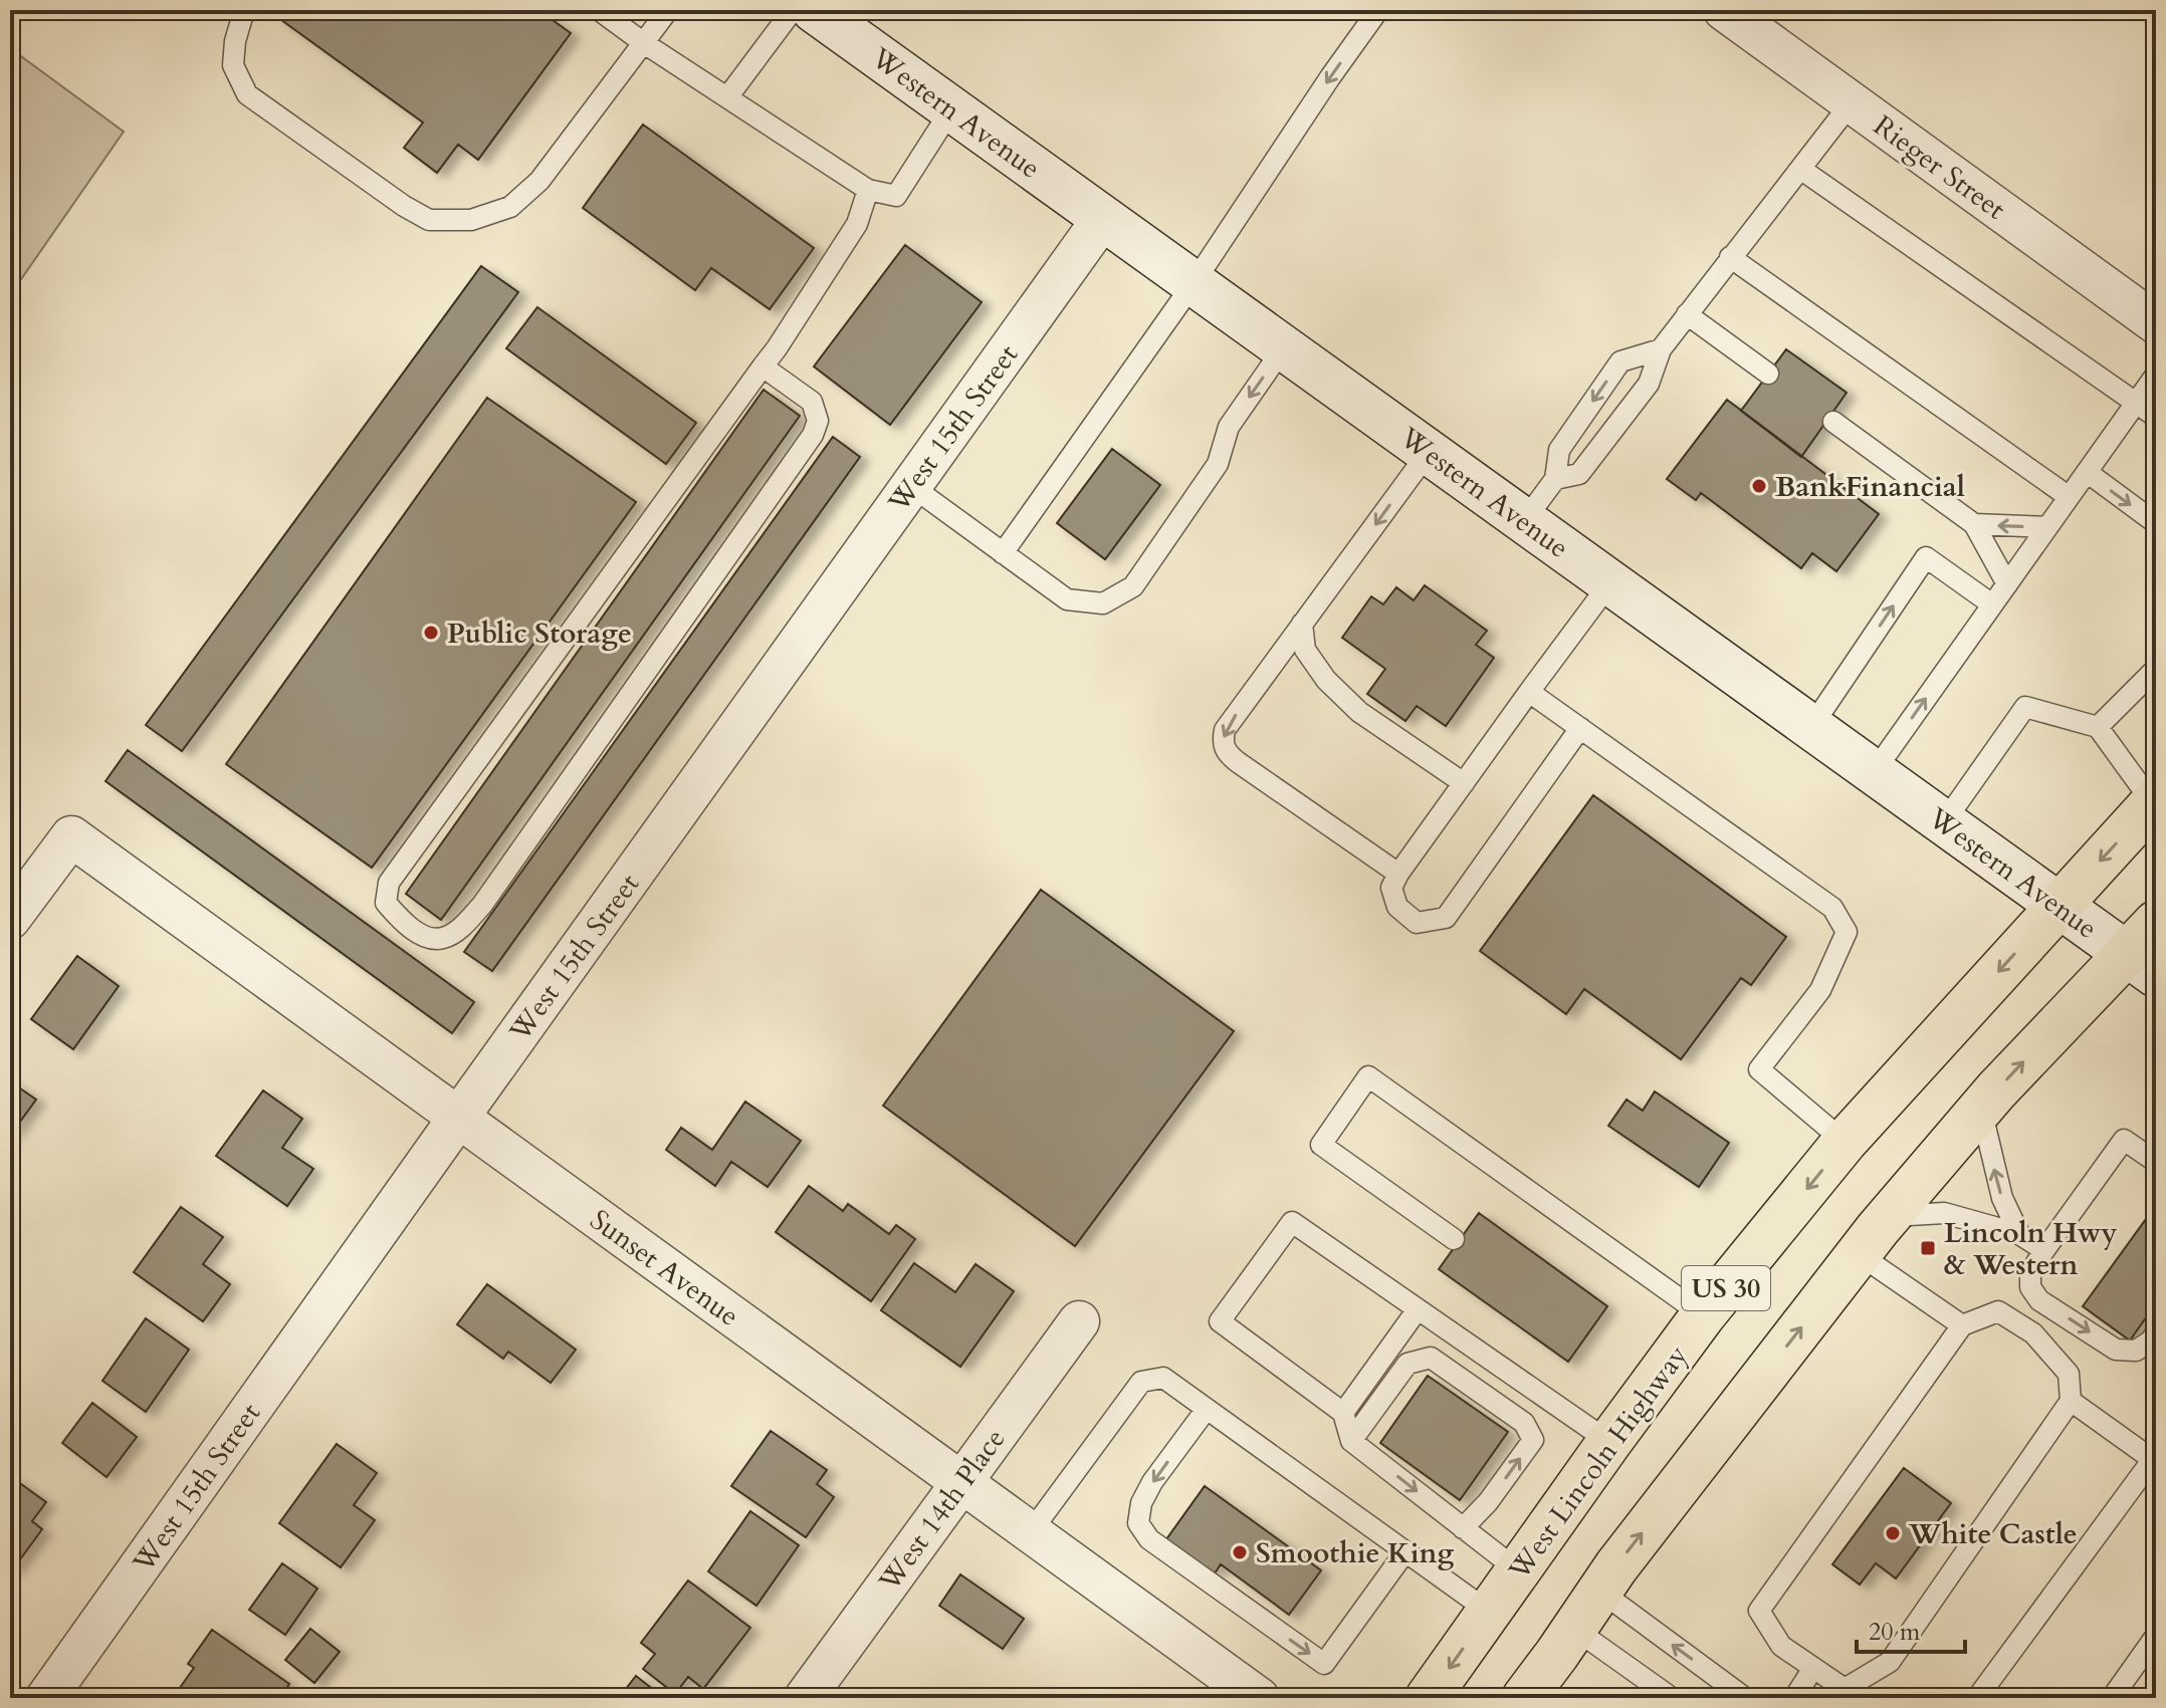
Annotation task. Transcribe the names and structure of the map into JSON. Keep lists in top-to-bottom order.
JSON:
{
  "streets": {
    "main road": ["Western Avenue", "US 30", "West Lincoln Highway"],
    "street": [
      "Rieger Street",
      "West 15th Street",
      "Sunset Avenue",
      "West 14th Place"
    ]
  },
  "crossings": [
    ["Western Avenue", "West 15th Street"],
    ["Western Avenue", "US 30"],
    ["Western Avenue", "West Lincoln Highway"],
    ["West 15th Street", "Sunset Avenue"],
    ["Sunset Avenue", "West 14th Place"],
    ["US 30", "West Lincoln Highway"]
  ],
  "places": {
    "other": [
      "BankFinancial",
      "Public Storage",
      "White Castle",
      "Smoothie King"
    ],
    "transit": ["Lincoln Hwy & Western"]
  },
  "scale_bar": "20 m"
}
